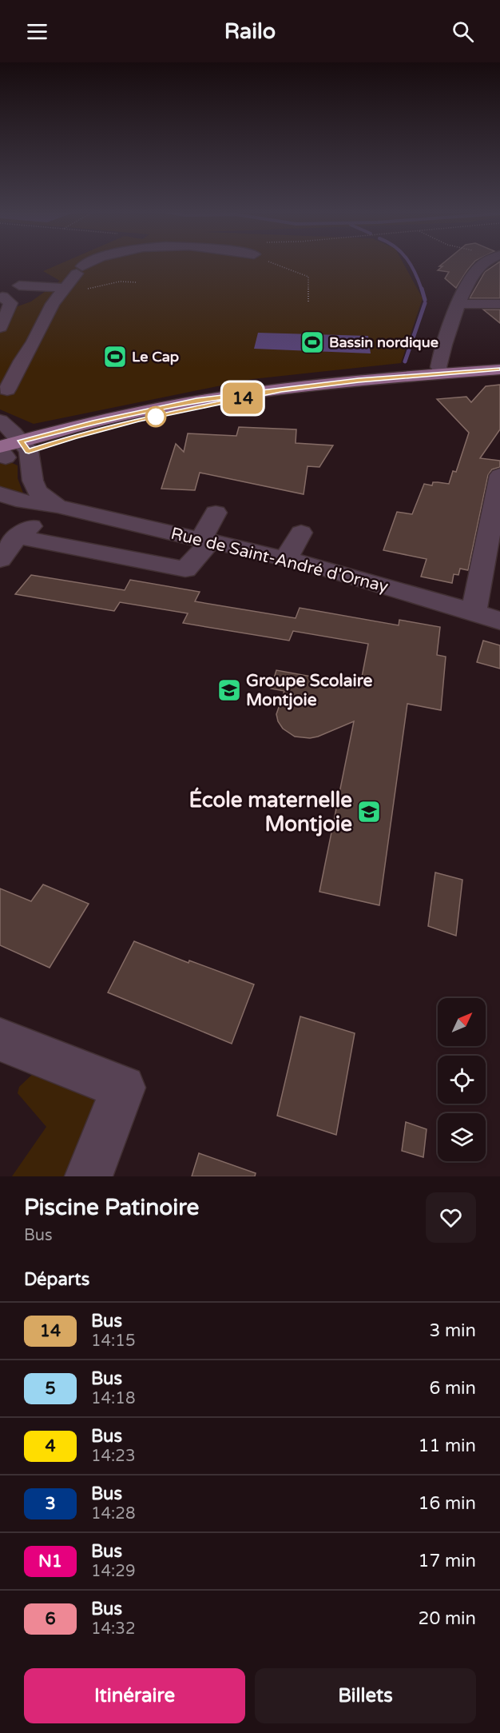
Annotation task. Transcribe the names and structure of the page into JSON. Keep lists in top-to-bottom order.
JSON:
{
  "streets": {
    "street": ["Rue de Saint-André d'Ornay"]
  },
  "places": {
    "sports": ["Bassin nordique", "Le Cap"],
    "school or university": ["Groupe Scolaire Montjoie", "École maternelle Montjoie"]
  },
  "lines": ["bus line 14"],
  "north": "top right",
  "page": {
    "header": "Railo",
    "on_map": "14",
    "heading": [
      ["Piscine Patinoire", "Bus"],
      "Départs"
    ],
    "list": [
      {
        "mark": "14",
        "name": "Bus",
        "note": "14:15",
        "value": "3 min"
      },
      {
        "mark": "5",
        "name": "Bus",
        "note": "14:18",
        "value": "6 min"
      },
      {
        "mark": "4",
        "name": "Bus",
        "note": "14:23",
        "value": "11 min"
      },
      {
        "mark": "3",
        "name": "Bus",
        "note": "14:28",
        "value": "16 min"
      },
      {
        "mark": "N1",
        "name": "Bus",
        "note": "14:29",
        "value": "17 min"
      },
      {
        "mark": "6",
        "name": "Bus",
        "note": "14:32",
        "value": "20 min"
      }
    ],
    "buttons": ["Itinéraire", "Billets"]
  }
}
